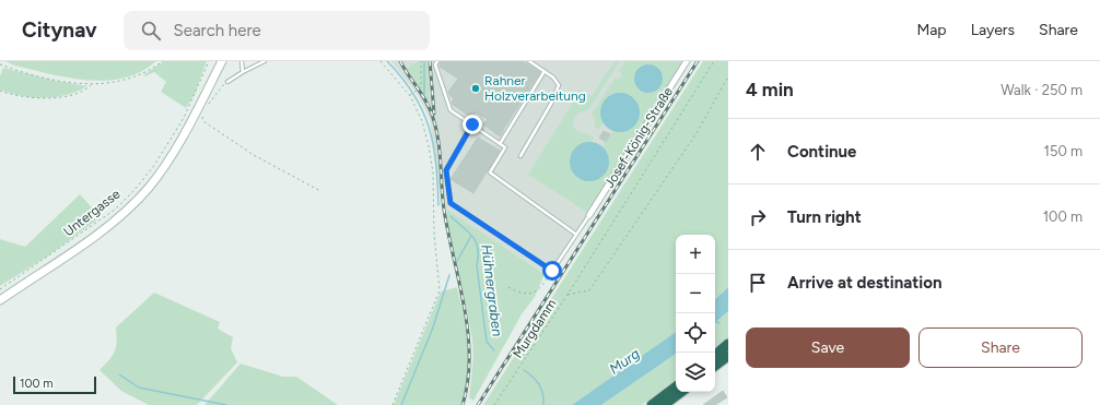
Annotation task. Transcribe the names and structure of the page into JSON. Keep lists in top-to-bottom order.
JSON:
{
  "streets": {
    "street": ["Josef-König-Straße"],
    "path": ["Untergasse", "Murgdamm"]
  },
  "water": ["Hühnergraben", "Murg"],
  "places": ["Rahner Holzverarbeitung"],
  "scale_bar": "100 m",
  "page": {
    "header": "Citynav",
    "search": "Search here",
    "nav": ["Map", "Layers", "Share"],
    "heading": ["4 min", "Walk · 250 m"],
    "list": [
      ["Continue", "150 m"],
      ["Turn right", "100 m"],
      "Arrive at destination"
    ],
    "map_buttons": ["+", "−"],
    "buttons": ["Save", "Share"],
    "scale": "100 m"
  }
}
